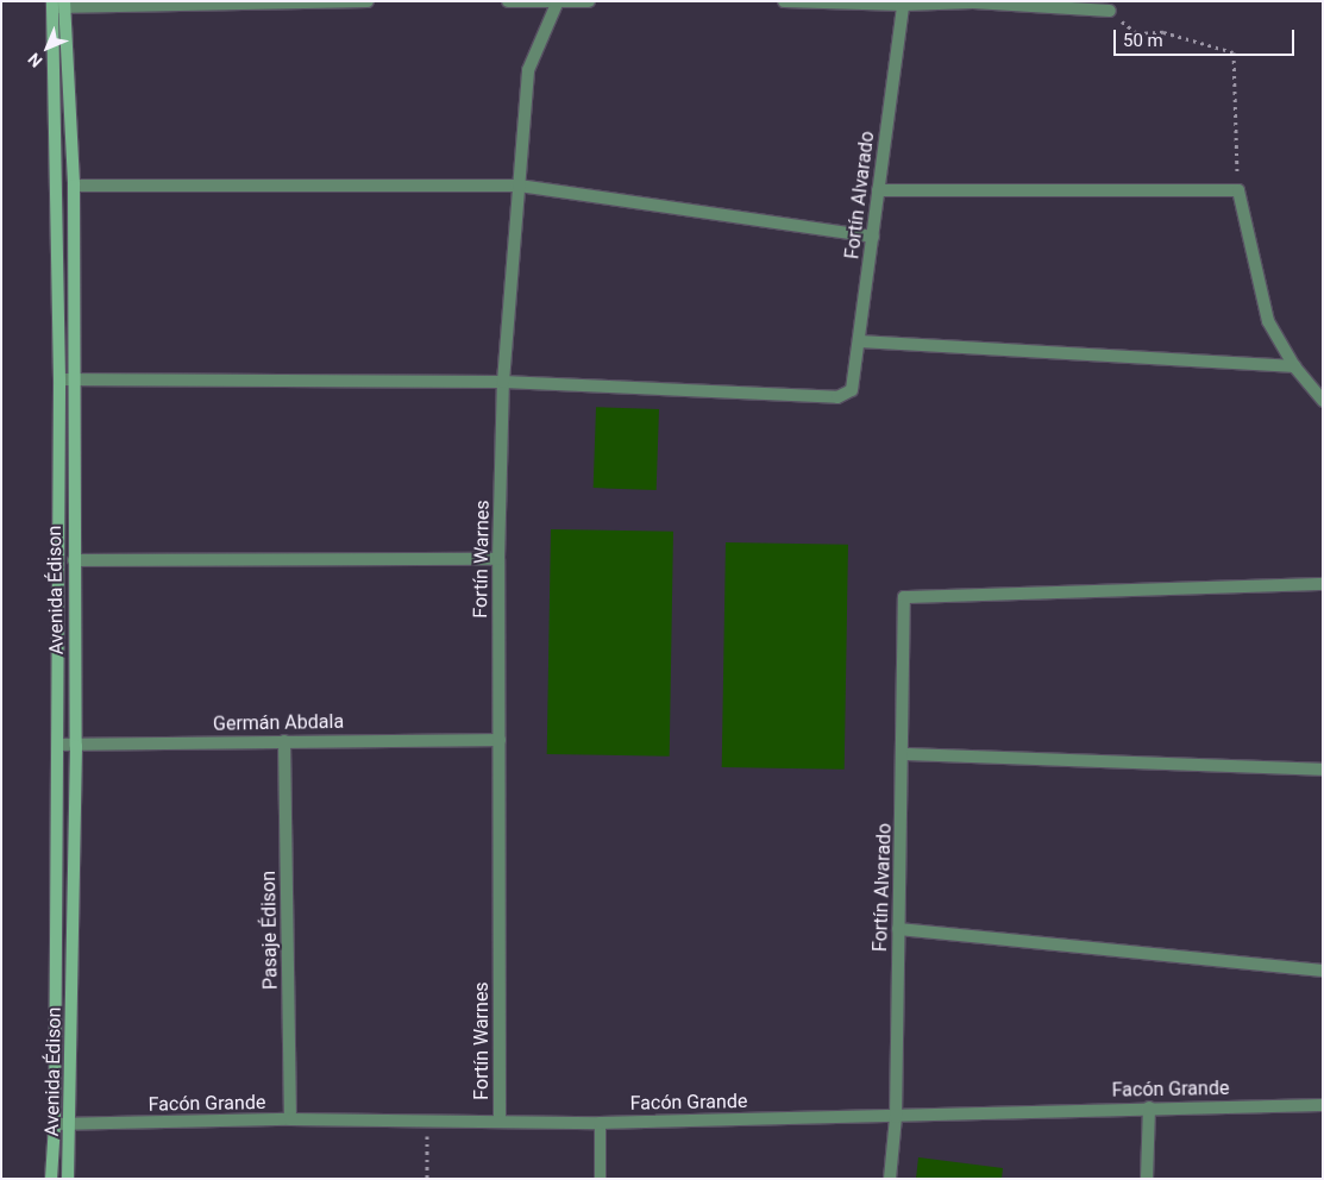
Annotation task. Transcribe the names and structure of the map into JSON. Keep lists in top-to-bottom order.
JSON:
{
  "streets": {
    "main road": ["Avenida Édison"],
    "street": [
      "Fortín Alvarado",
      "Fortín Warnes",
      "Germán Abdala",
      "Pasaje Édison",
      "Facón Grande"
    ]
  },
  "crossings": [
    ["Fortín Alvarado", "Fortín Warnes"],
    ["Fortín Alvarado", "Facón Grande"],
    ["Fortín Warnes", "Germán Abdala"],
    ["Fortín Warnes", "Facón Grande"],
    ["Avenida Édison", "Germán Abdala"],
    ["Avenida Édison", "Facón Grande"],
    ["Germán Abdala", "Pasaje Édison"],
    ["Pasaje Édison", "Facón Grande"]
  ],
  "scale_bar": "50 m",
  "north": "bottom left"
}
